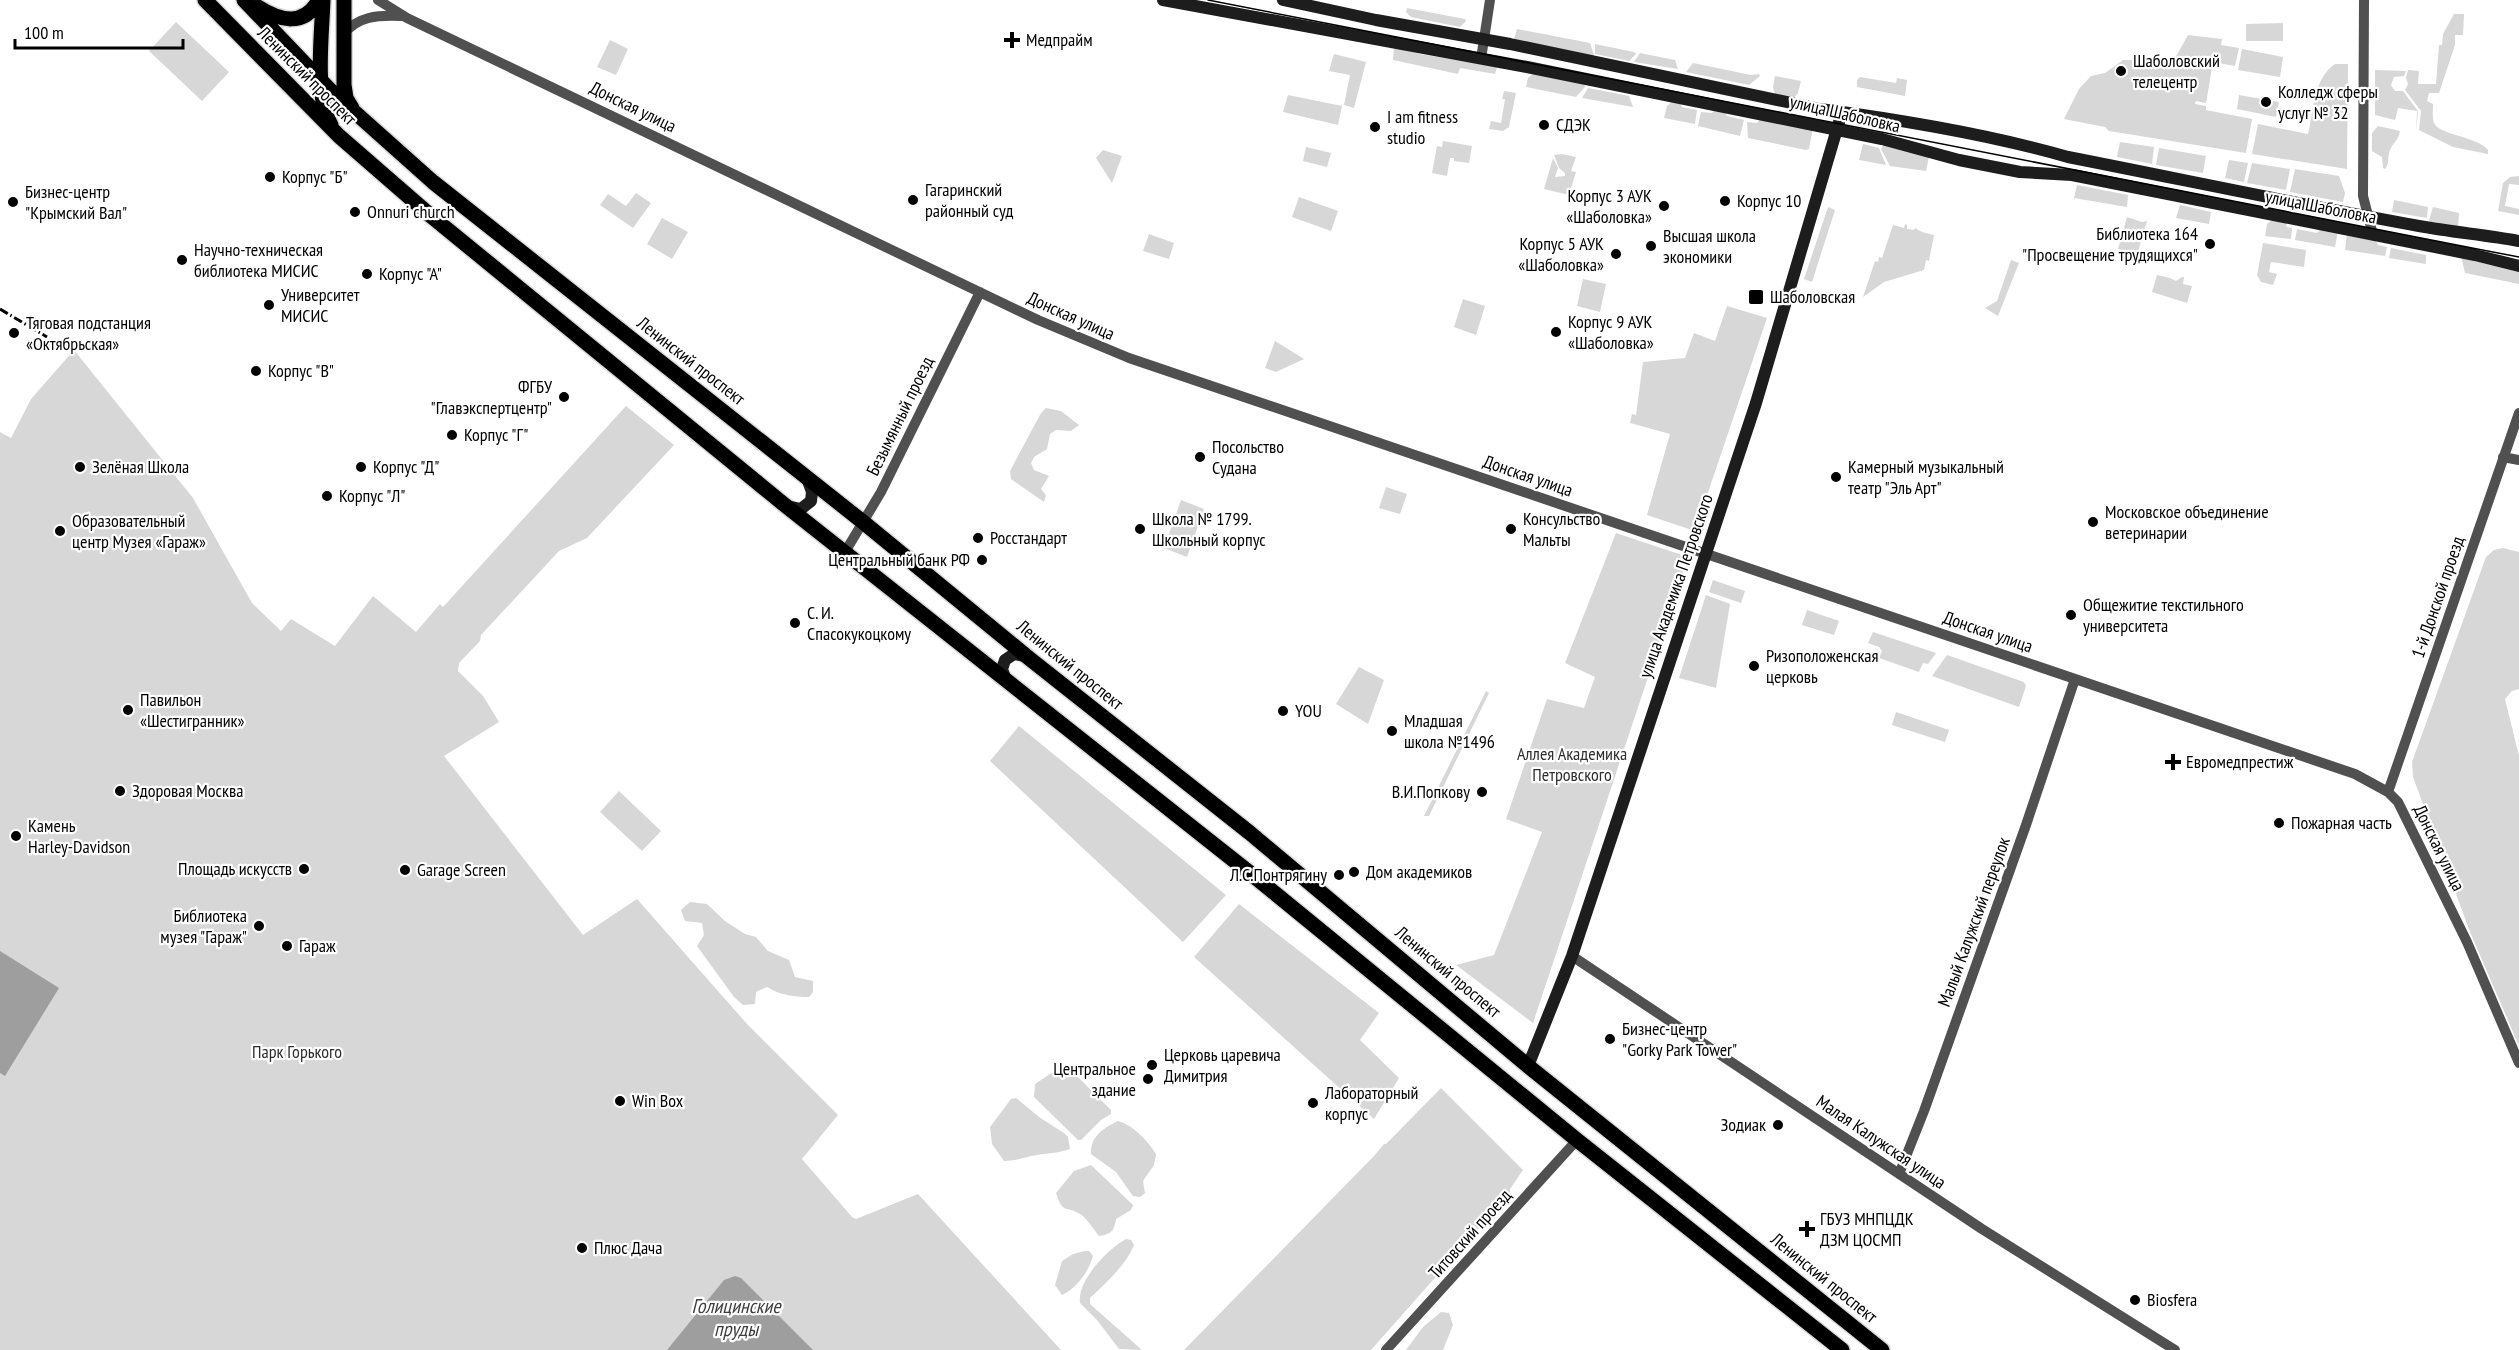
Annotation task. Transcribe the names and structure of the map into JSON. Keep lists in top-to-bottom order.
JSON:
{
  "streets": {
    "main road": ["Ленинский проспект", "улица Шаболовка", "улица Академика Петровского"],
    "street": [
      "Донская улица",
      "Безымянный проезд",
      "1-й Донской проезд",
      "Малый Калужский переулок",
      "Малая Калужская улица",
      "Титовский проезд"
    ]
  },
  "crossings": [
    ["Ленинский проспект", "Безымянный проезд"],
    ["Ленинский проспект", "улица Академика Петровского"],
    ["Ленинский проспект", "Титовский проезд"],
    ["Донская улица", "Безымянный проезд"],
    ["Донская улица", "улица Академика Петровского"],
    ["Донская улица", "1-й Донской проезд"],
    ["Донская улица", "Малый Калужский переулок"],
    ["улица Шаболовка", "улица Академика Петровского"],
    ["улица Академика Петровского", "Малая Калужская улица"],
    ["Малый Калужский переулок", "Малая Калужская улица"]
  ],
  "water": ["Голицинские пруды"],
  "parks": ["Аллея Академика Петровского", "Парк Горького"],
  "places": {
    "health": ["Медпрайм", "Евромедпрестиж", "ГБУЗ МНПЦДК ДЗМ ЦОСМП"],
    "other": [
      "Шаболовский телецентр",
      "Колледж сферы услуг № 32",
      "СДЭК",
      "I am fitness studio",
      "Корпус \"Б\"",
      "Гагаринский районный суд",
      "Корпус 10",
      "Бизнес-центр \"Крымский Вал\"",
      "Корпус 3 АУК «Шаболовка»",
      "Onnuri church",
      "Библиотека 164 \"Просвещение трудящихся\"",
      "Высшая школа экономики",
      "Корпус 5 АУК «Шаболовка»",
      "Научно-техническая библиотека МИСИС",
      "Корпус \"А\"",
      "Университет МИСИС",
      "Корпус 9 АУК «Шаболовка»",
      "Тяговая подстанция «Октябрьская»",
      "Корпус \"В\"",
      "ФГБУ \"Главэкспертцентр\"",
      "Корпус \"Г\"",
      "Посольство Судана",
      "Зелёная Школа",
      "Корпус \"Д\"",
      "Камерный музыкальный театр \"Эль Арт\"",
      "Корпус \"Л\"",
      "Московское объединение ветеринарии",
      "Школа № 1799. Школьный корпус",
      "Консульство Мальты",
      "Образовательный центр Музея «Гараж»",
      "Росстандарт",
      "Центральный банк РФ",
      "Общежитие текстильного университета",
      "С. И. Спасокукоцкому",
      "Ризоположенская церковь",
      "Павильон «Шестигранник»",
      "YOU",
      "Младшая школа №1496",
      "Здоровая Москва",
      "В.И.Попкову",
      "Пожарная часть",
      "Камень Harley-Davidson",
      "Площадь искусств",
      "Garage Screen",
      "Дом академиков",
      "Л.С.Понтрягину",
      "Библиотека музея \"Гараж\"",
      "Гараж",
      "Бизнес-центр \"Gorky Park Tower\"",
      "Церковь царевича Димитрия",
      "Центральное здание",
      "Win Box",
      "Лабораторный корпус",
      "Зодиак",
      "Плюс Дача",
      "Biosfera"
    ],
    "transit": ["Шаболовская"]
  },
  "scale_bar": "100 m"
}
